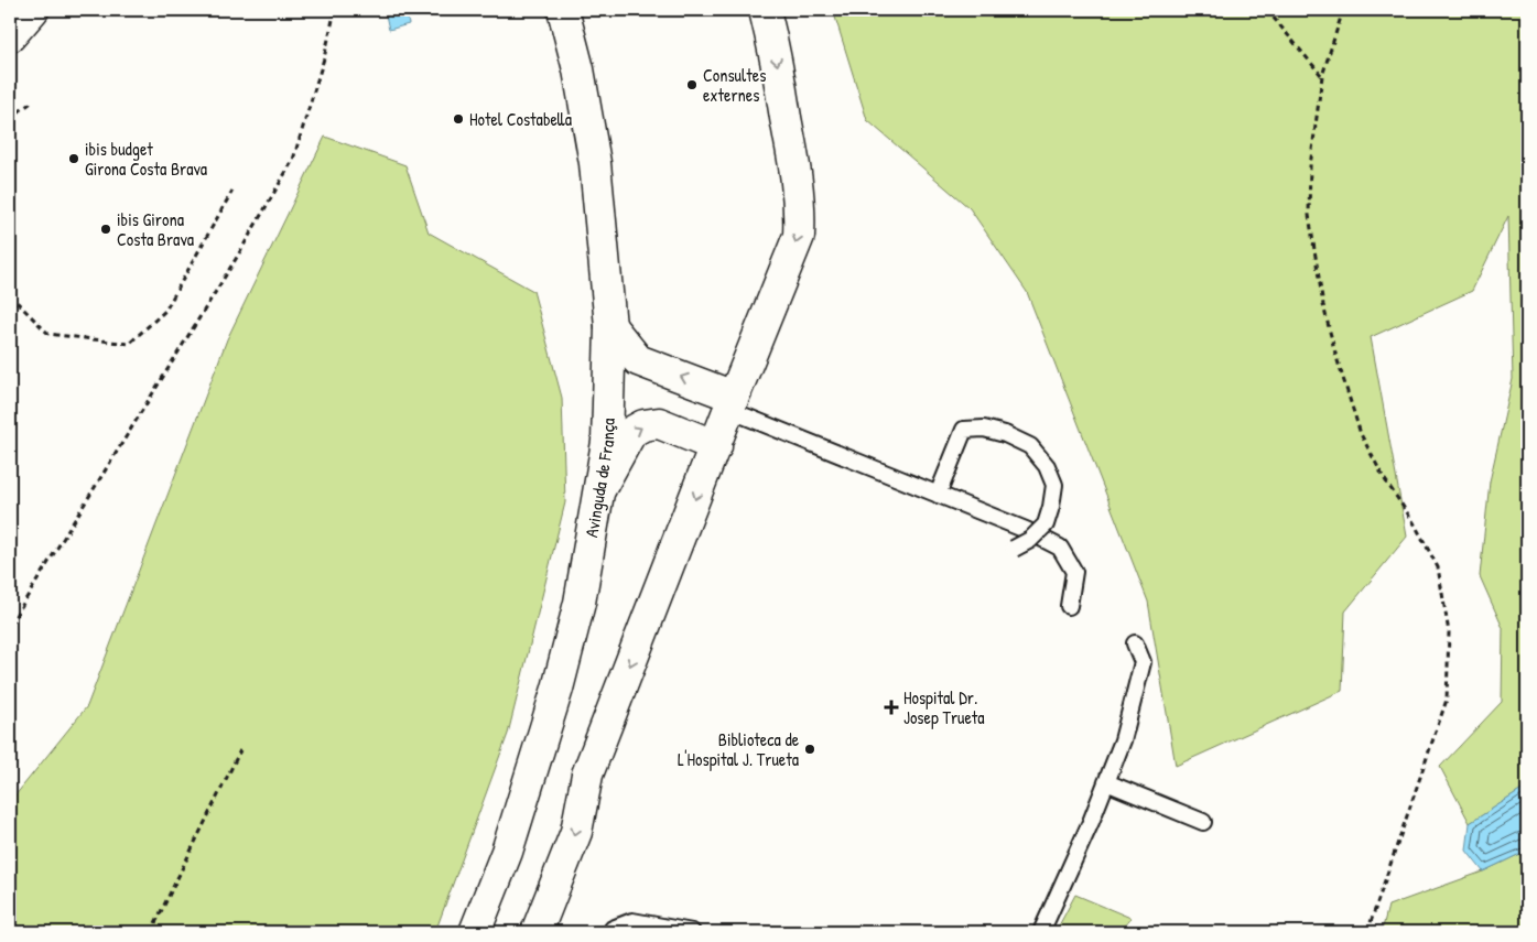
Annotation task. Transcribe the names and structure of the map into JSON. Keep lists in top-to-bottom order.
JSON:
{
  "streets": {
    "street": ["Avinguda de França"]
  },
  "places": {
    "other": [
      "Consultes externes",
      "Hotel Costabella",
      "ibis budget Girona Costa Brava",
      "ibis Girona Costa Brava",
      "Biblioteca de L'Hospital J. Trueta"
    ],
    "health": ["Hospital Dr. Josep Trueta"]
  }
}
